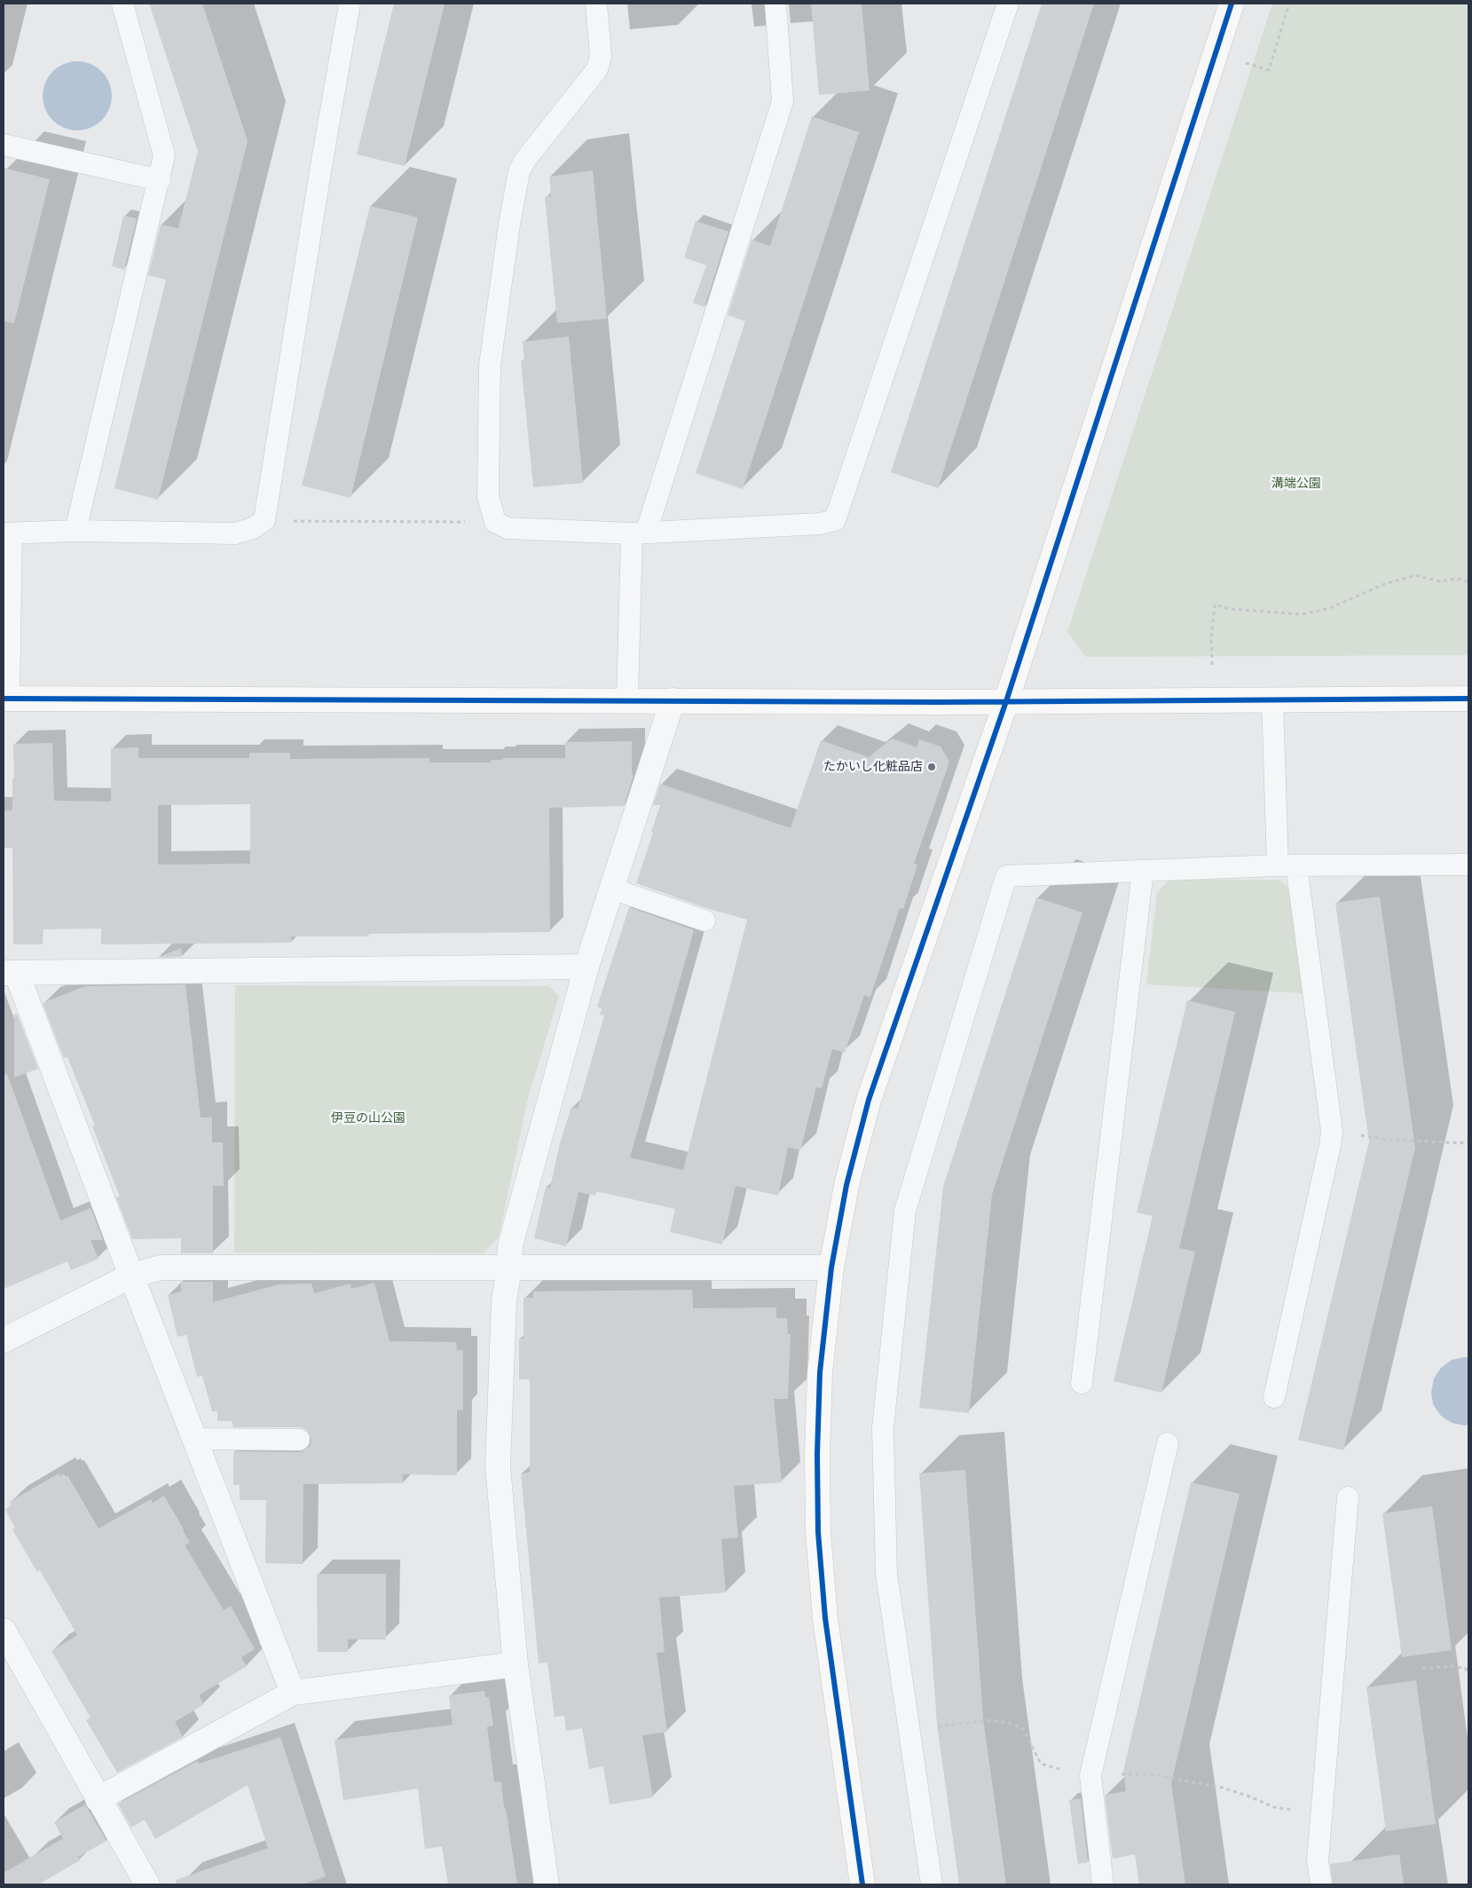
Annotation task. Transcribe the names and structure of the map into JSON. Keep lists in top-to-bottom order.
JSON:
{
  "parks": ["溝端公園", "伊豆の山公園"],
  "places": ["たかいし化粧品店"]
}
